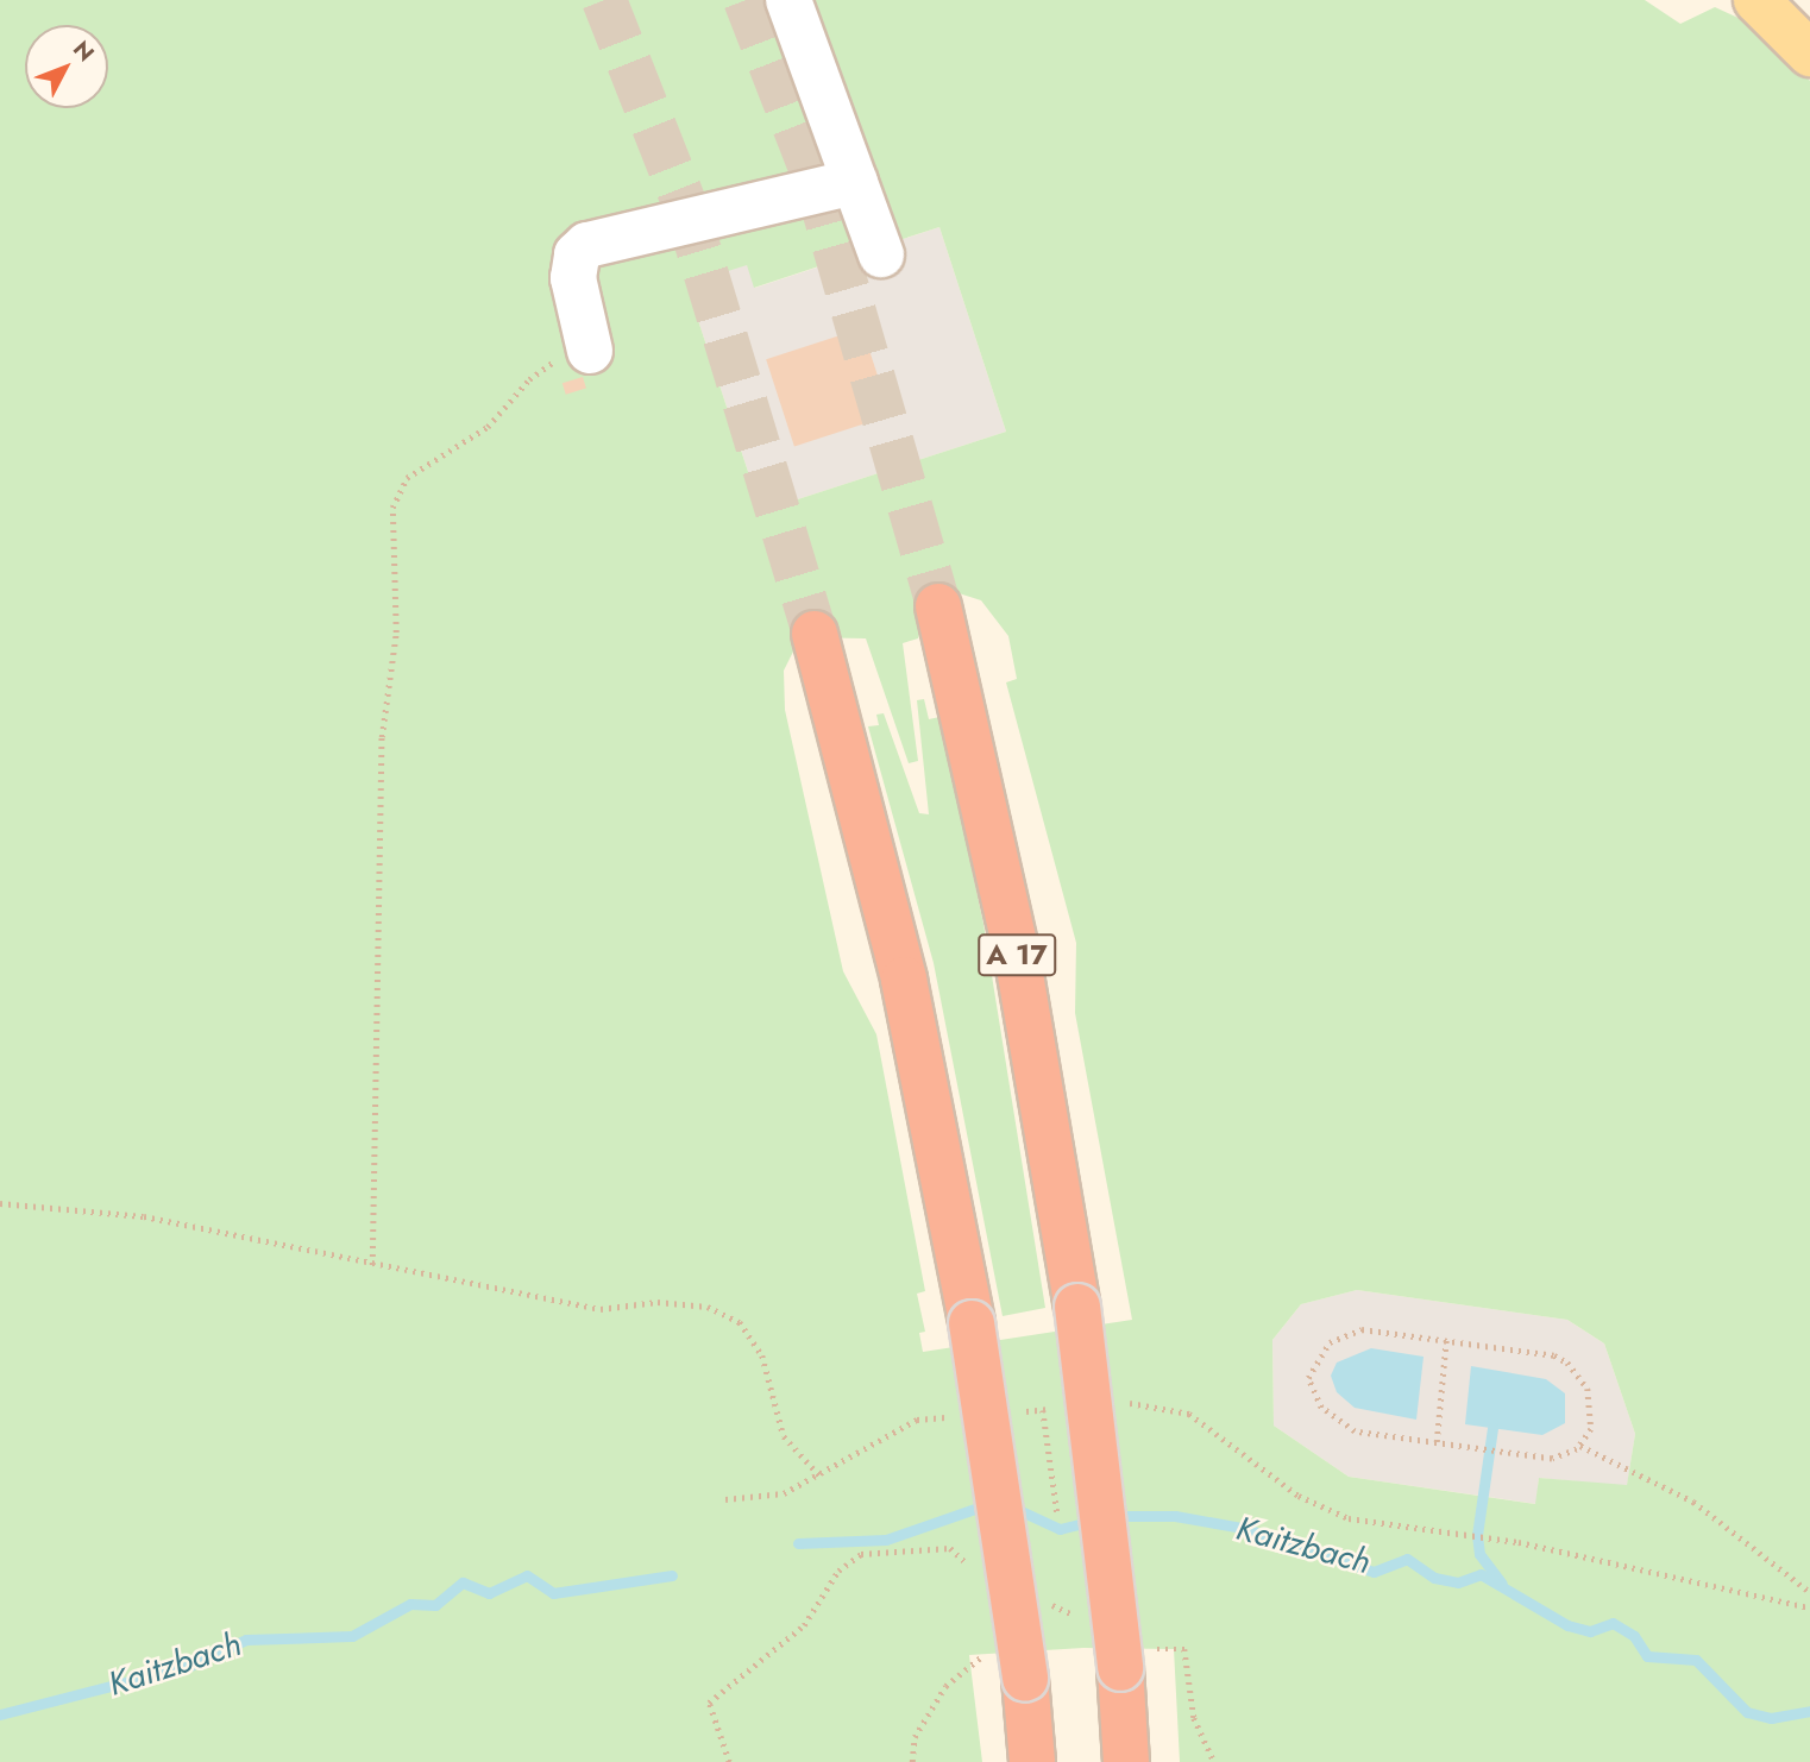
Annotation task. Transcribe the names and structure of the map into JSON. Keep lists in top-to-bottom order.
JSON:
{
  "streets": {
    "highway": ["A 17"]
  },
  "water": ["Kaitzbach"],
  "north": "top right"
}
